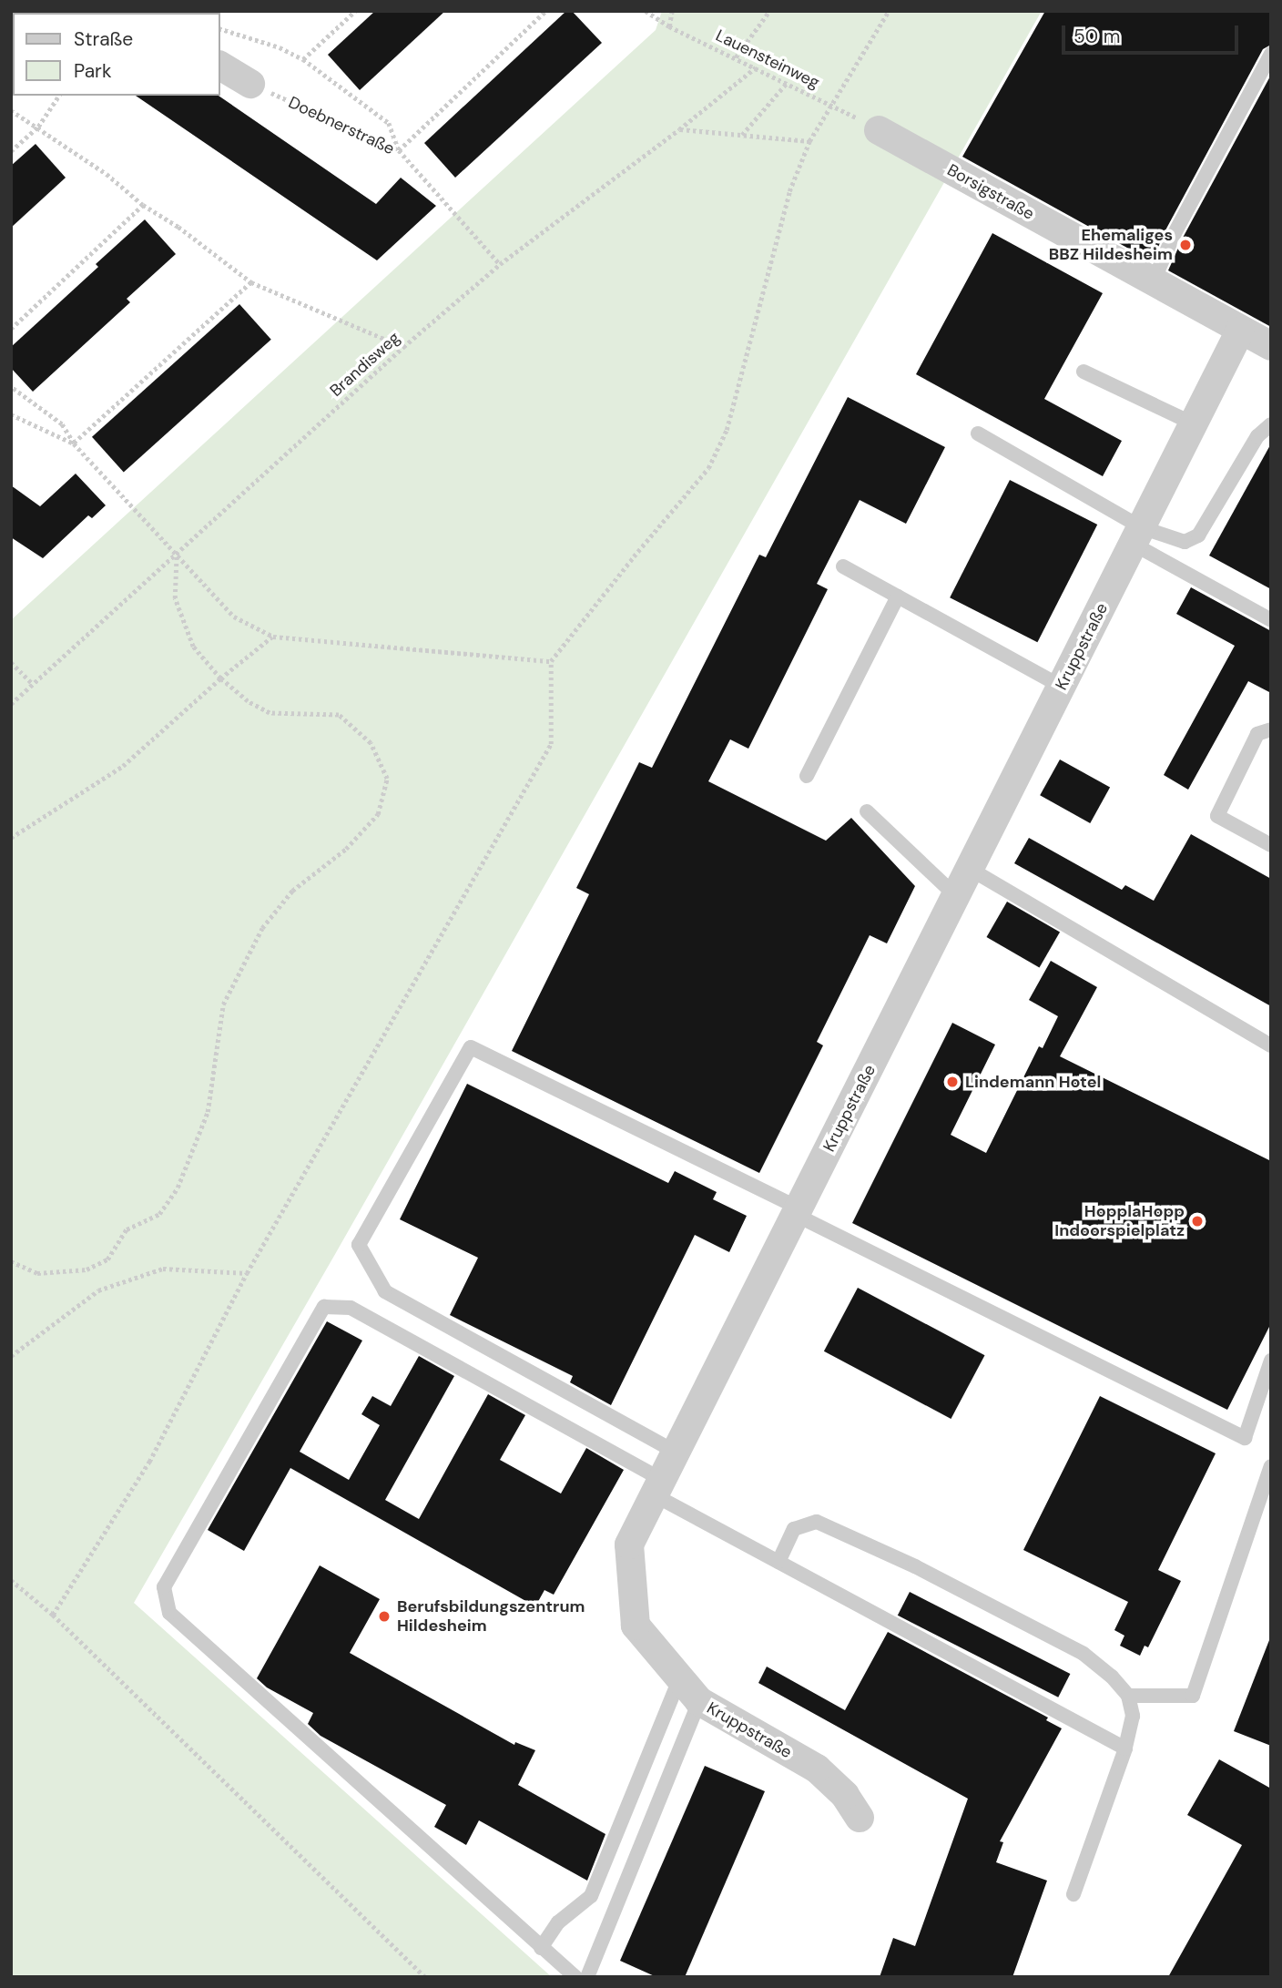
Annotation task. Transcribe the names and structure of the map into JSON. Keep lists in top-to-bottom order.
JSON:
{
  "streets": {
    "street": ["Borsigstraße", "Kruppstraße"],
    "path": ["Lauensteinweg", "Doebnerstraße", "Brandisweg"]
  },
  "crossings": [
    ["Lauensteinweg", "Borsigstraße"],
    ["Lauensteinweg", "Brandisweg"],
    ["Doebnerstraße", "Brandisweg"],
    ["Borsigstraße", "Kruppstraße"]
  ],
  "places": [
    "Ehemaliges BBZ Hildesheim",
    "Lindemann Hotel",
    "HopplaHopp Indoorspielplatz",
    "Berufsbildungszentrum Hildesheim"
  ],
  "legend": ["Straße", "Park"],
  "scale_bar": "50 m"
}
